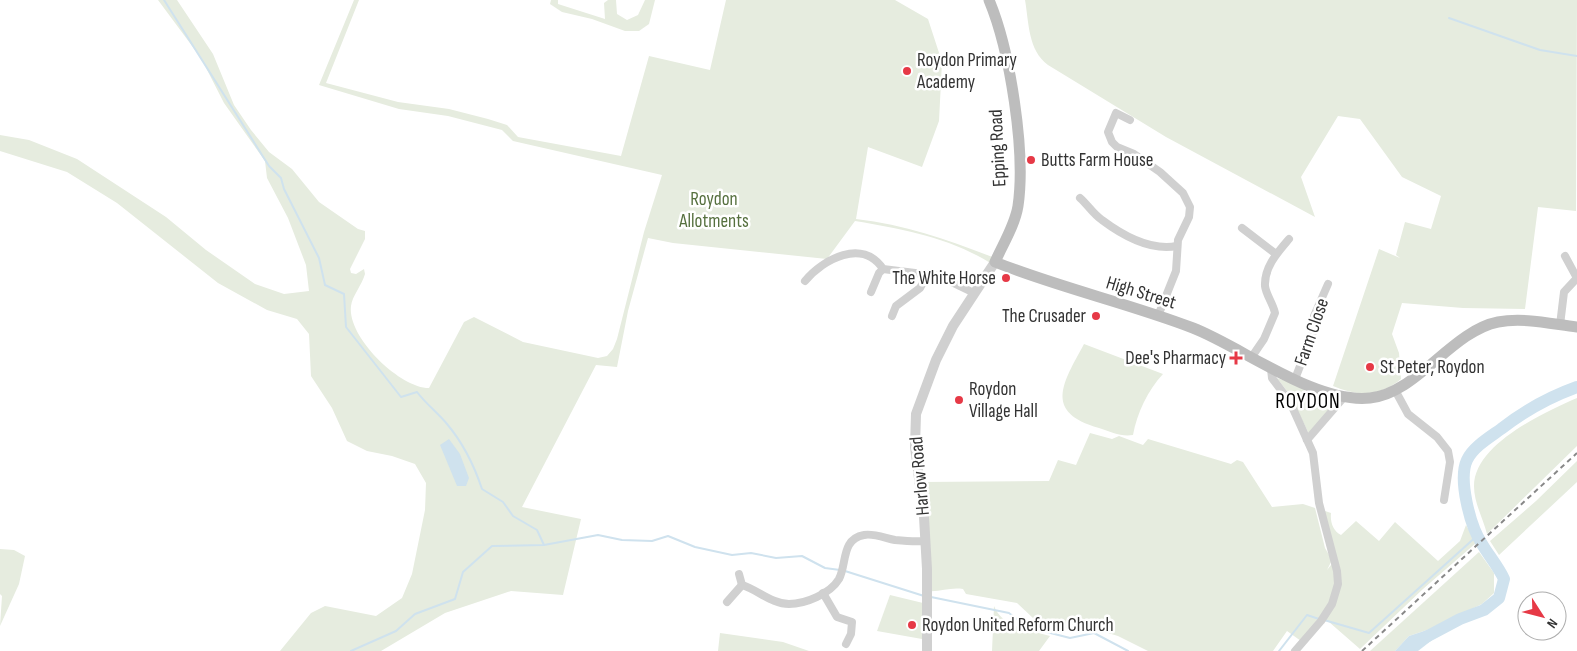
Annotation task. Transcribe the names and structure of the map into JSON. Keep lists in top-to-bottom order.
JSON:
{
  "streets": {
    "main road": ["Epping Road", "High Street"],
    "street": ["Farm Close", "Harlow Road"]
  },
  "crossings": [
    ["Epping Road", "High Street"],
    ["Epping Road", "Harlow Road"],
    ["High Street", "Farm Close"],
    ["High Street", "Harlow Road"]
  ],
  "districts": ["ROYDON"],
  "parks": ["Roydon Allotments"],
  "places": {
    "other": [
      "Roydon Primary Academy",
      "Butts Farm House",
      "The White Horse",
      "The Crusader",
      "St Peter, Roydon",
      "Roydon Village Hall",
      "Roydon United Reform Church"
    ],
    "health": ["Dee's Pharmacy"]
  },
  "north": "bottom right"
}
